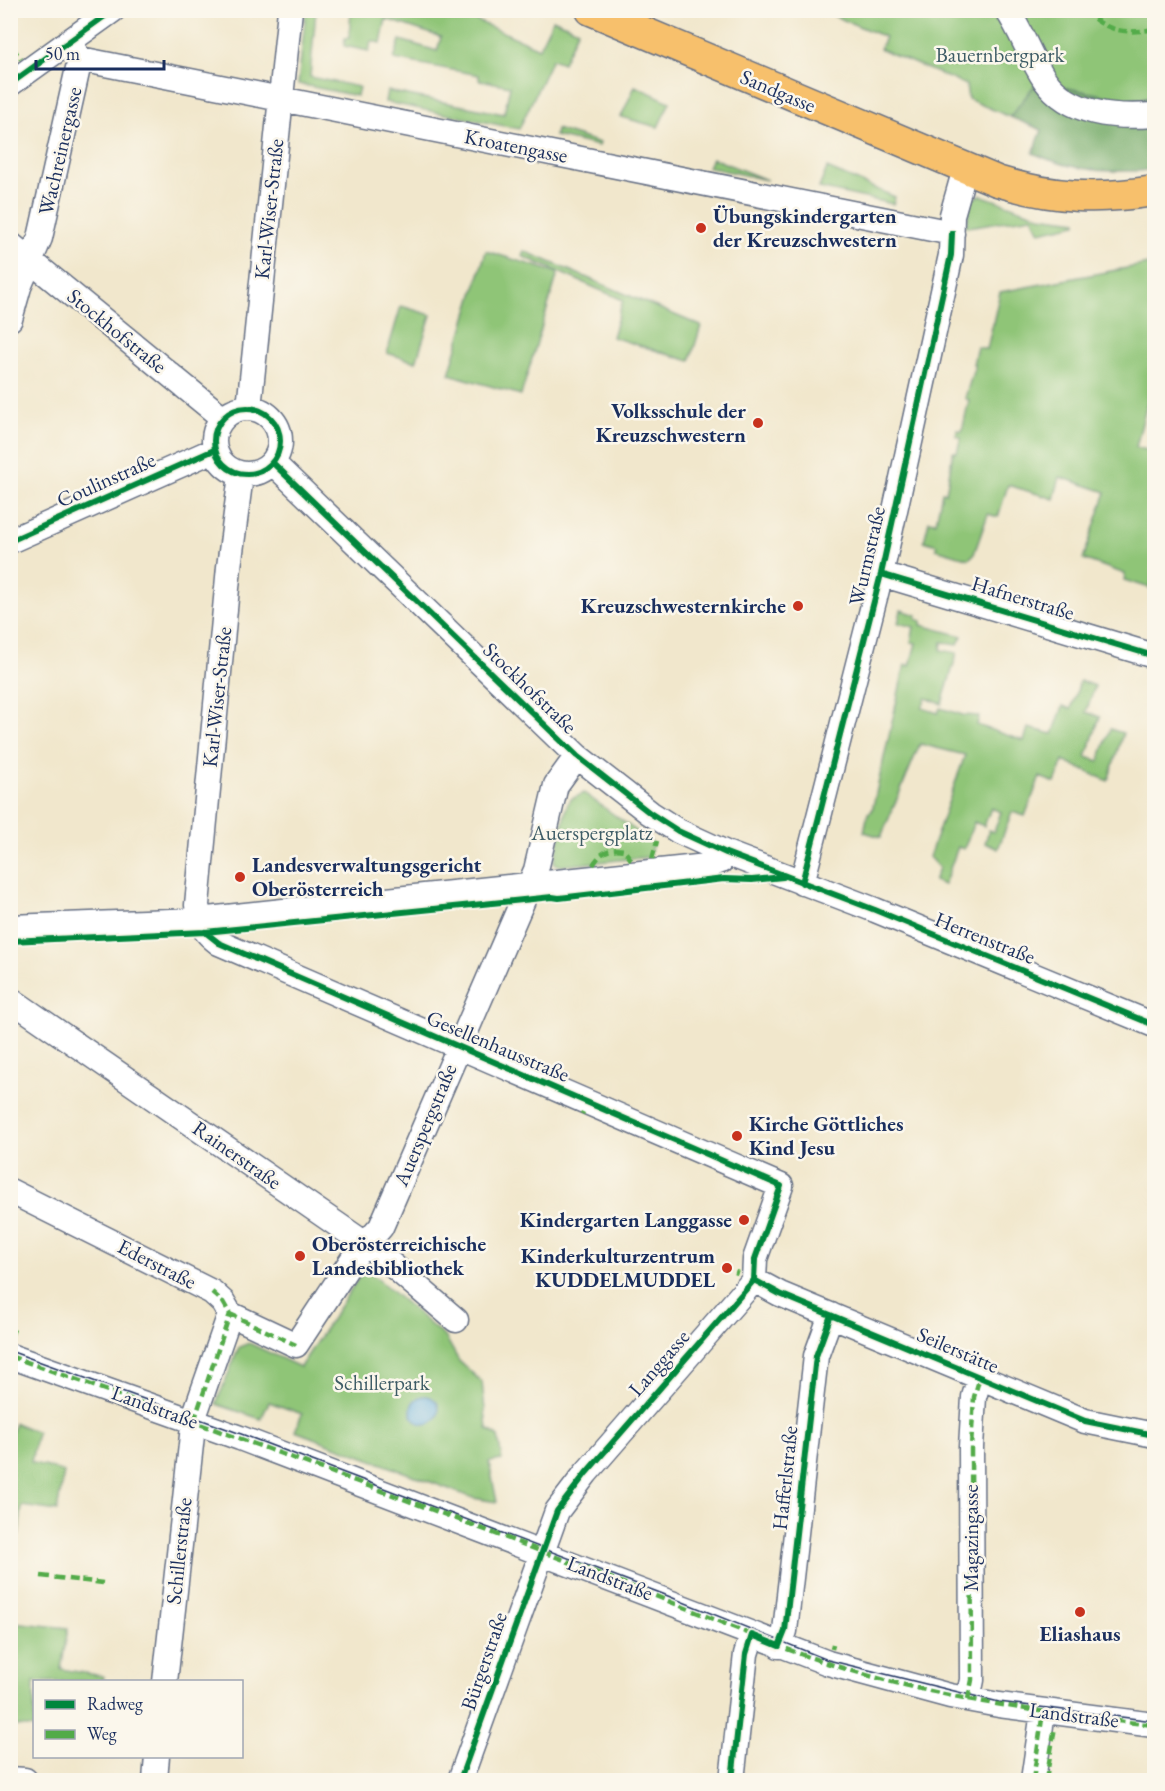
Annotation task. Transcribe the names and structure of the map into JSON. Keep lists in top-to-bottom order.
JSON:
{
  "streets": {
    "main road": ["Sandgasse"],
    "street": [
      "Kroatengasse",
      "Wachreinergasse",
      "Karl-Wiser-Straße",
      "Stockhofstraße",
      "Coulinstraße",
      "Wurmstraße",
      "Hafnerstraße",
      "Herrenstraße",
      "Gesellenhausstraße",
      "Auerspergstraße",
      "Rainerstraße",
      "Ederstraße",
      "Seilerstätte",
      "Langgasse",
      "Landstraße",
      "Hafferlstraße",
      "Magazingasse",
      "Schillerstraße",
      "Bürgerstraße"
    ]
  },
  "crossings": [
    ["Sandgasse", "Wurmstraße"],
    ["Kroatengasse", "Wachreinergasse"],
    ["Kroatengasse", "Karl-Wiser-Straße"],
    ["Kroatengasse", "Wurmstraße"],
    ["Wachreinergasse", "Stockhofstraße"],
    ["Karl-Wiser-Straße", "Stockhofstraße"],
    ["Karl-Wiser-Straße", "Coulinstraße"],
    ["Karl-Wiser-Straße", "Gesellenhausstraße"],
    ["Stockhofstraße", "Coulinstraße"],
    ["Stockhofstraße", "Wurmstraße"],
    ["Stockhofstraße", "Herrenstraße"],
    ["Stockhofstraße", "Auerspergstraße"],
    ["Wurmstraße", "Hafnerstraße"],
    ["Wurmstraße", "Herrenstraße"],
    ["Gesellenhausstraße", "Auerspergstraße"],
    ["Gesellenhausstraße", "Seilerstätte"],
    ["Gesellenhausstraße", "Langgasse"],
    ["Auerspergstraße", "Rainerstraße"],
    ["Auerspergstraße", "Ederstraße"],
    ["Ederstraße", "Schillerstraße"],
    ["Seilerstätte", "Langgasse"],
    ["Seilerstätte", "Hafferlstraße"],
    ["Seilerstätte", "Magazingasse"],
    ["Langgasse", "Landstraße"],
    ["Langgasse", "Bürgerstraße"],
    ["Landstraße", "Hafferlstraße"],
    ["Landstraße", "Magazingasse"],
    ["Landstraße", "Schillerstraße"],
    ["Landstraße", "Bürgerstraße"]
  ],
  "parks": ["Bauernbergpark", "Auerspergplatz", "Schillerpark"],
  "places": [
    "Übungskindergarten der Kreuzschwestern",
    "Volksschule der Kreuzschwestern",
    "Kreuzschwesternkirche",
    "Landesverwaltungsgericht Oberösterreich",
    "Kirche Göttliches Kind Jesu",
    "Kindergarten Langgasse",
    "Oberösterreichische Landesbibliothek",
    "Kinderkulturzentrum KUDDELMUDDEL",
    "Eliashaus"
  ],
  "legend": ["Radweg", "Weg"],
  "scale_bar": "50 m"
}
